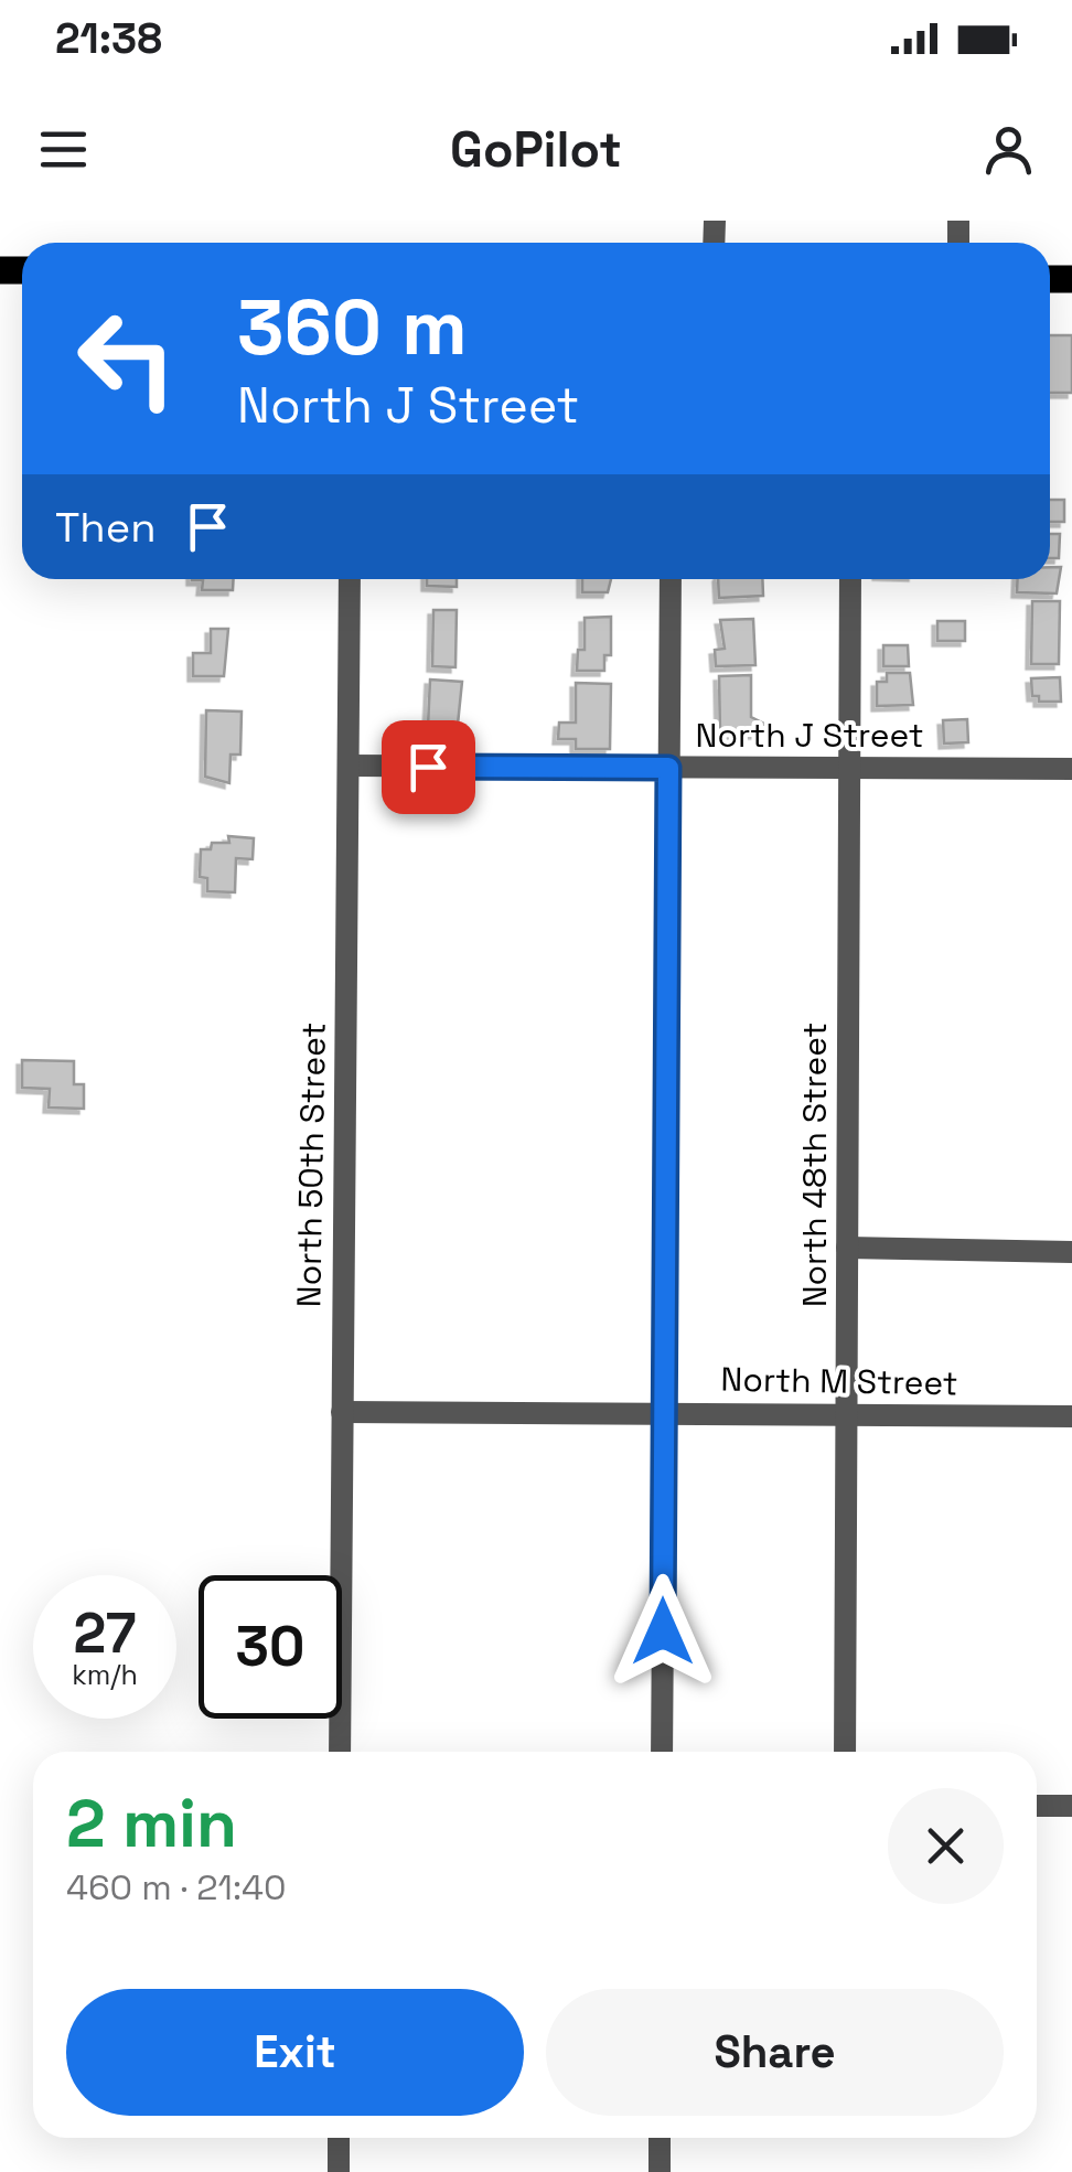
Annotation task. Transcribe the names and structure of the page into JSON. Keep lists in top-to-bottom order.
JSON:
{
  "streets": {
    "street": [
      "North J Street",
      "North 50th Street",
      "North 48th Street",
      "North M Street"
    ]
  },
  "crossings": [
    ["North J Street", "North 50th Street"],
    ["North J Street", "North 48th Street"],
    ["North 50th Street", "North M Street"],
    ["North 48th Street", "North M Street"]
  ],
  "page": {
    "status": "21:38",
    "header": "GoPilot",
    "turn": ["360 m", "North J Street"],
    "then": "Then",
    "speed": "27 km/h",
    "limit": "30",
    "heading": ["2 min", "460 m · 21:40"],
    "buttons": ["Exit", "Share"]
  }
}
